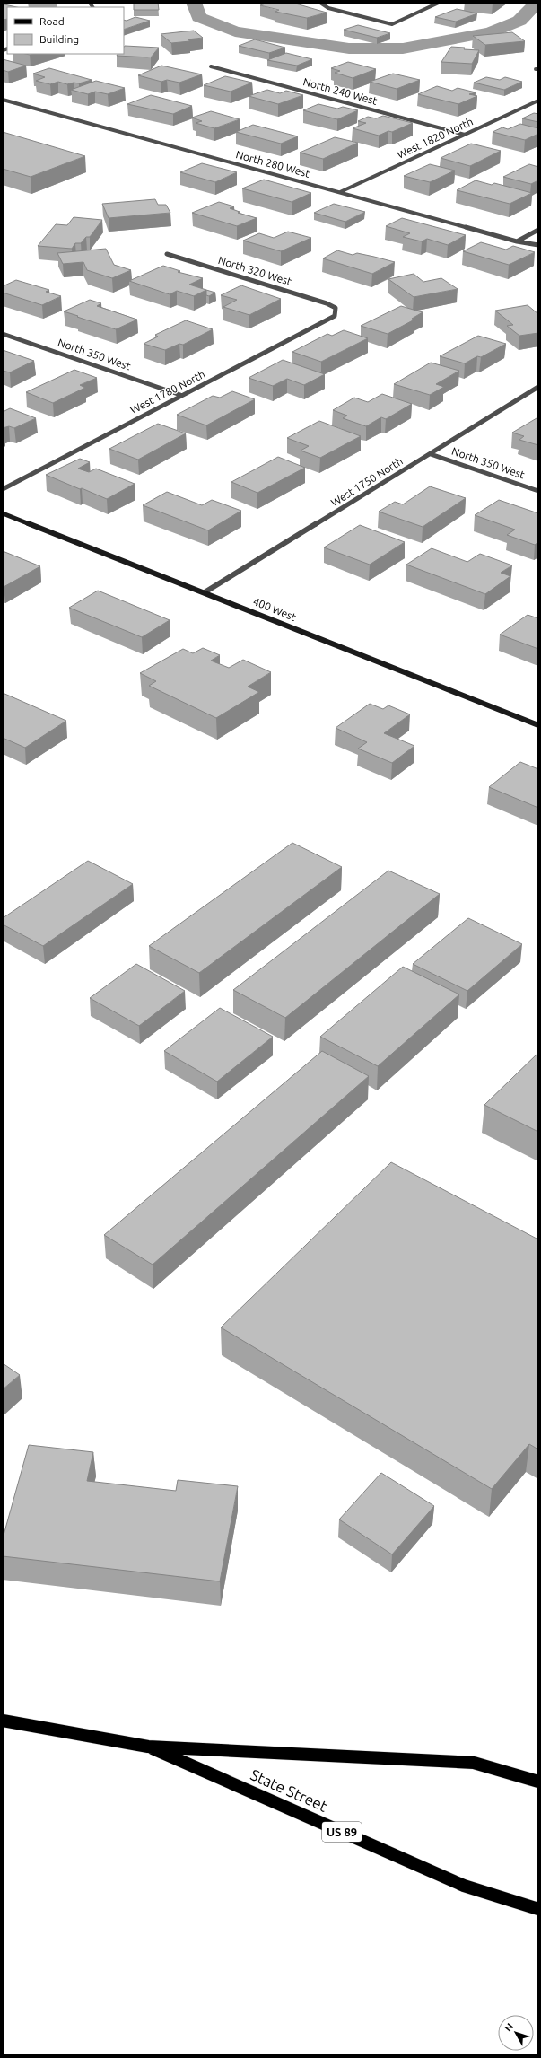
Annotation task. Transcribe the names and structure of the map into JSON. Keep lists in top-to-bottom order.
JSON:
{
  "streets": {
    "main road": ["State Street", "US 89"],
    "street": [
      "North 240 West",
      "West 1820 North",
      "North 280 West",
      "North 320 West",
      "North 350 West",
      "West 1780 North",
      "West 1750 North",
      "400 West"
    ]
  },
  "crossings": [
    ["North 240 West", "West 1820 North"],
    ["West 1820 North", "North 280 West"],
    ["North 320 West", "West 1780 North"],
    ["North 350 West", "West 1780 North"],
    ["North 350 West", "West 1750 North"],
    ["West 1750 North", "400 West"]
  ],
  "legend": ["Road", "Building"],
  "north": "top left"
}
